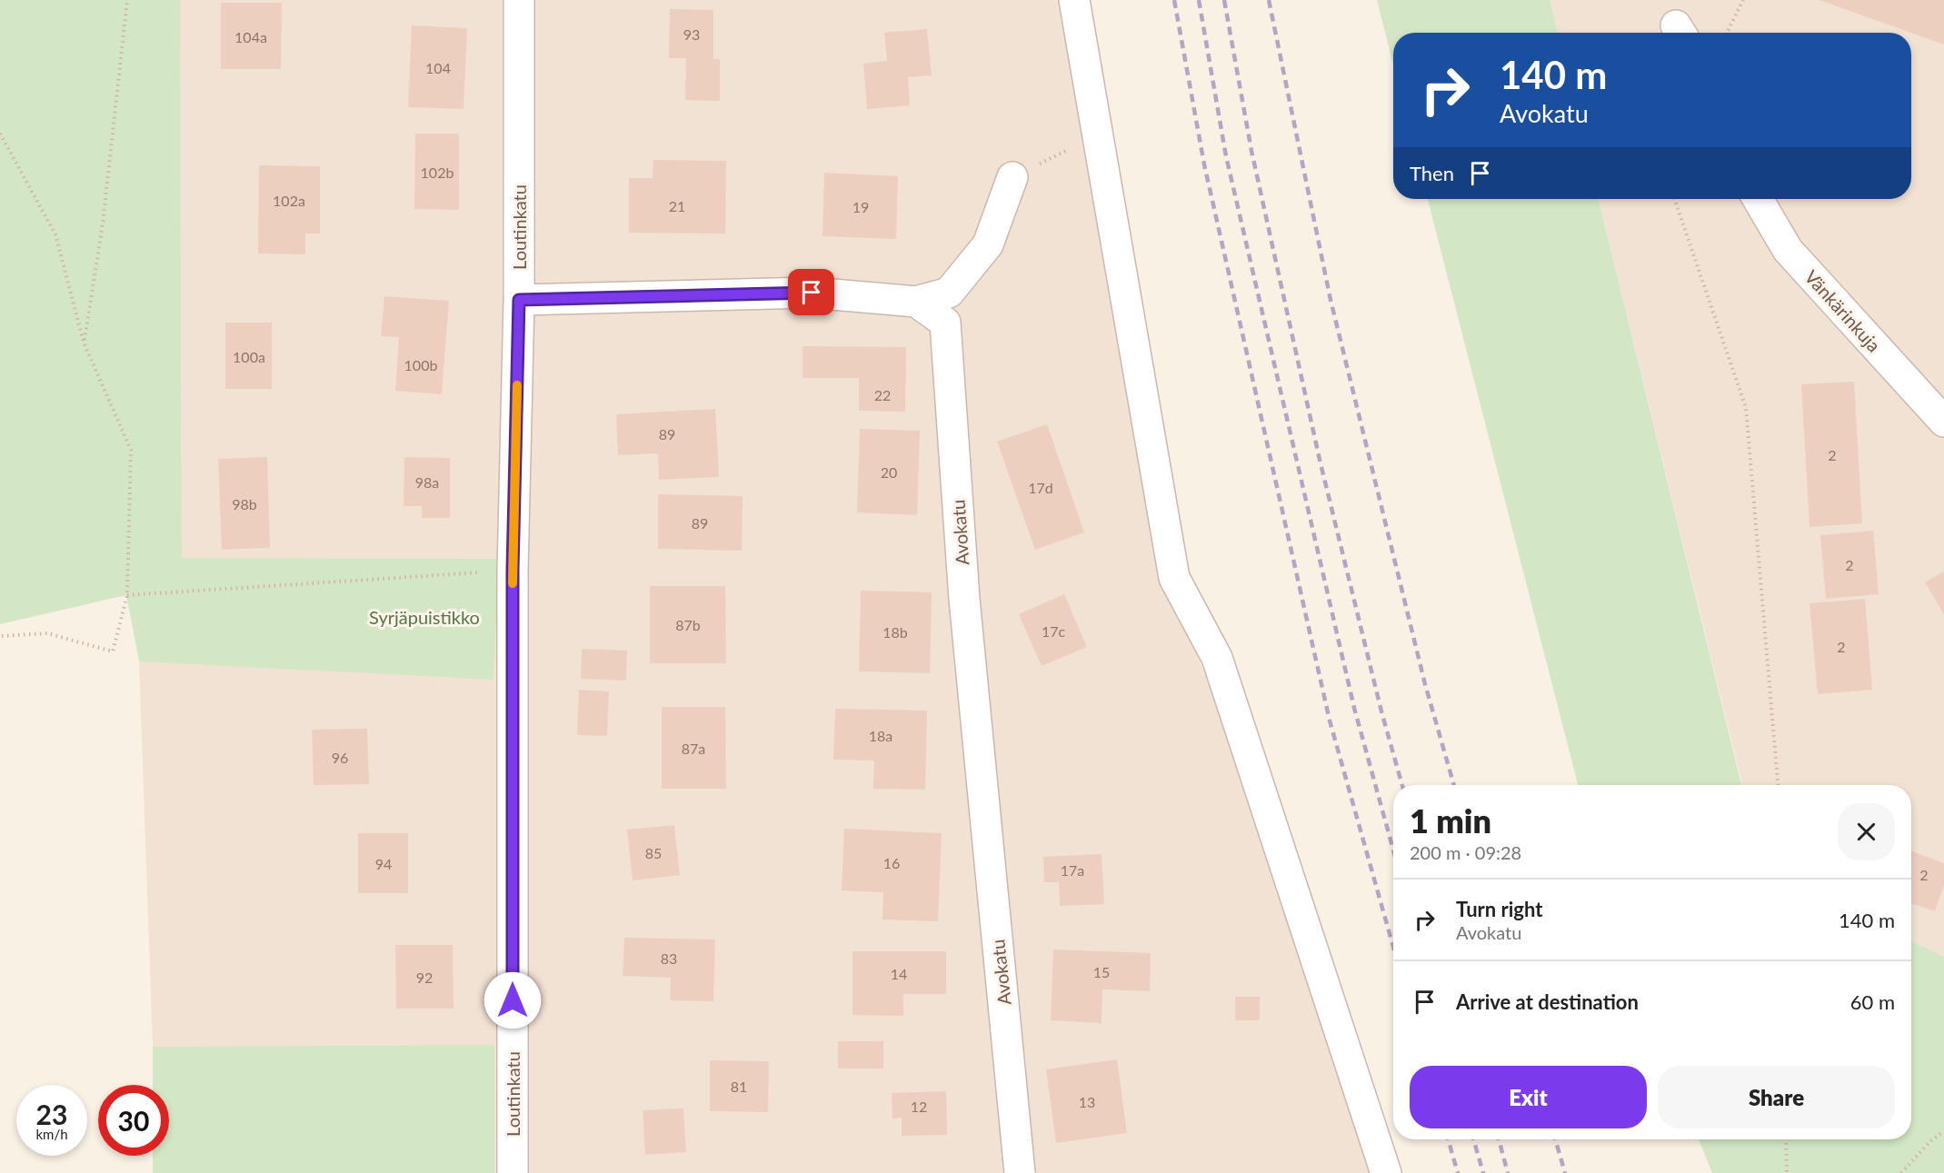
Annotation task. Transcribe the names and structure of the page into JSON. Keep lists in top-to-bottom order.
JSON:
{
  "streets": {
    "street": ["Loutinkatu", "Vänkärinkuja", "Avokatu"]
  },
  "parks": ["Syrjäpuistikko"],
  "house_numbers": [
    "93",
    "104a",
    "104",
    "102b",
    "102a",
    "21",
    "19",
    "100a",
    "100b",
    "22",
    "89",
    "2",
    "20",
    "98a",
    "17d",
    "98b",
    "89",
    "2",
    "87b",
    "17c",
    "18b",
    "2",
    "18a",
    "87a",
    "96",
    "85",
    "16",
    "94",
    "17a",
    "2",
    "83",
    "15",
    "14",
    "92",
    "81",
    "13",
    "12"
  ],
  "page": {
    "turn": ["140 m", "Avokatu"],
    "then": "Then",
    "heading": ["1 min", "200 m · 09:28"],
    "list": [
      {
        "name": "Turn right",
        "note": "Avokatu",
        "value": "140 m"
      },
      {
        "name": "Arrive at destination",
        "value": "60 m"
      }
    ],
    "buttons": ["Exit", "Share"],
    "speed": "23 km/h",
    "limit": "30"
  }
}
